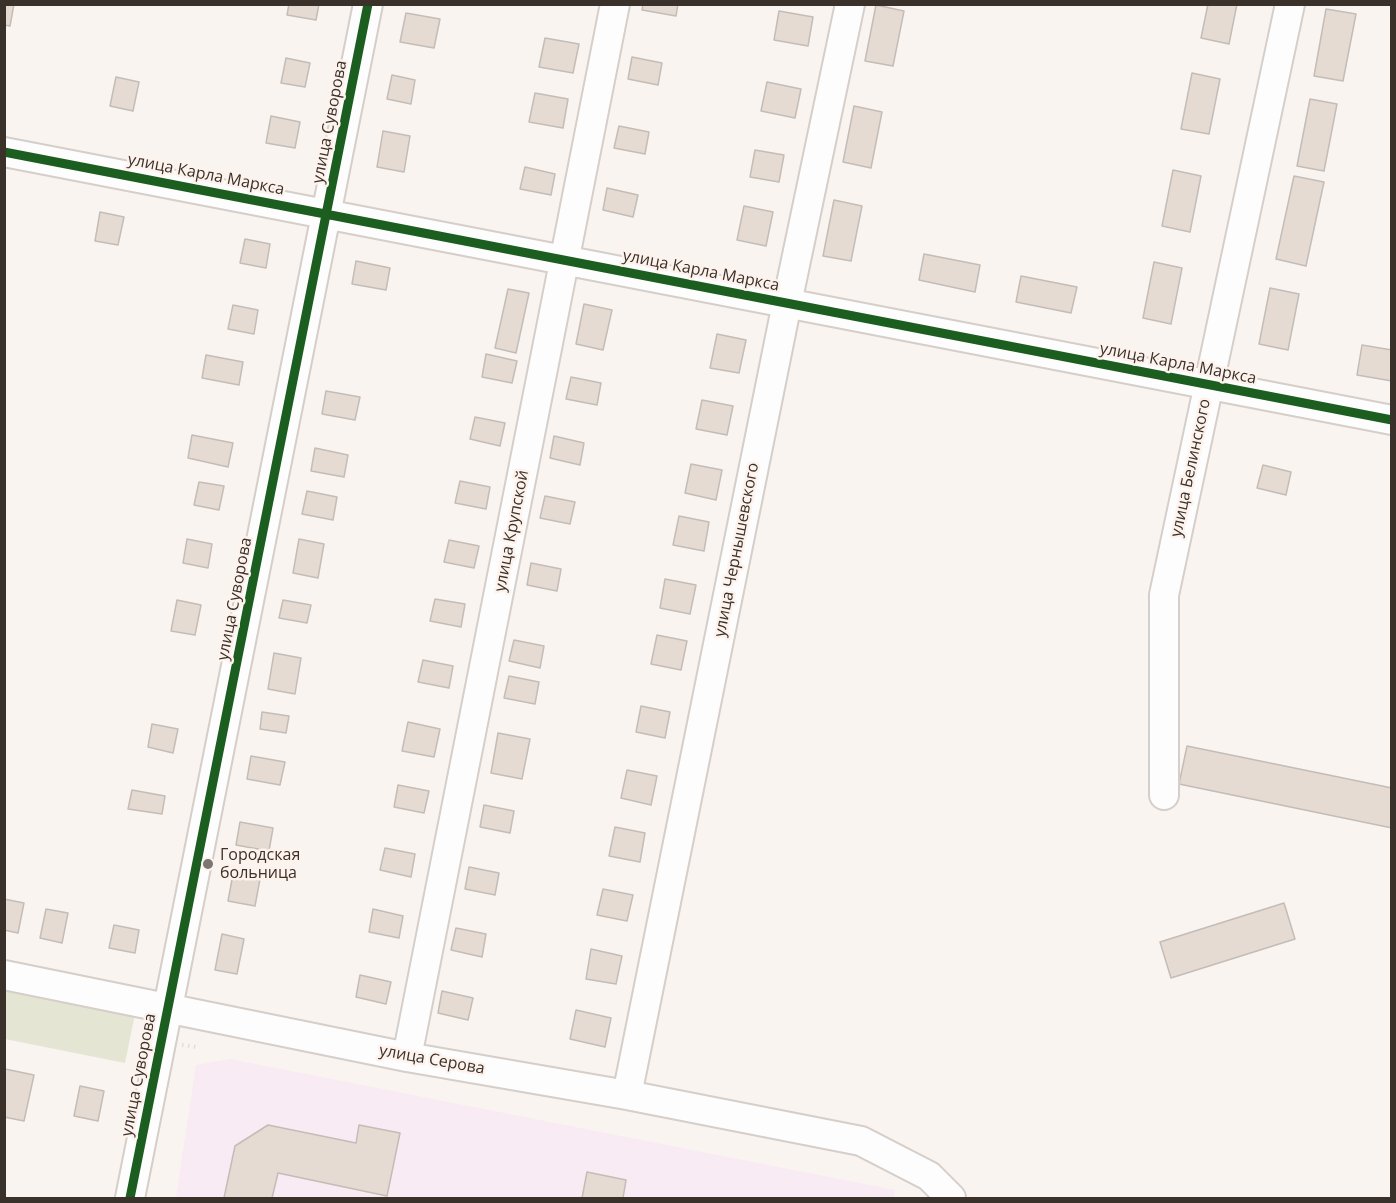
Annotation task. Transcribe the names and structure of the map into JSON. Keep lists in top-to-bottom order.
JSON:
{
  "streets": {
    "street": [
      "улица Суворова",
      "улица Карла Маркса",
      "улица Белинского",
      "улица Крупской",
      "улица Чернышевского",
      "улица Серова"
    ]
  },
  "crossings": [
    ["улица Суворова", "улица Карла Маркса"],
    ["улица Суворова", "улица Серова"],
    ["улица Карла Маркса", "улица Белинского"],
    ["улица Карла Маркса", "улица Крупской"],
    ["улица Карла Маркса", "улица Чернышевского"],
    ["улица Крупской", "улица Серова"],
    ["улица Чернышевского", "улица Серова"]
  ],
  "places": ["Городская больница"]
}
